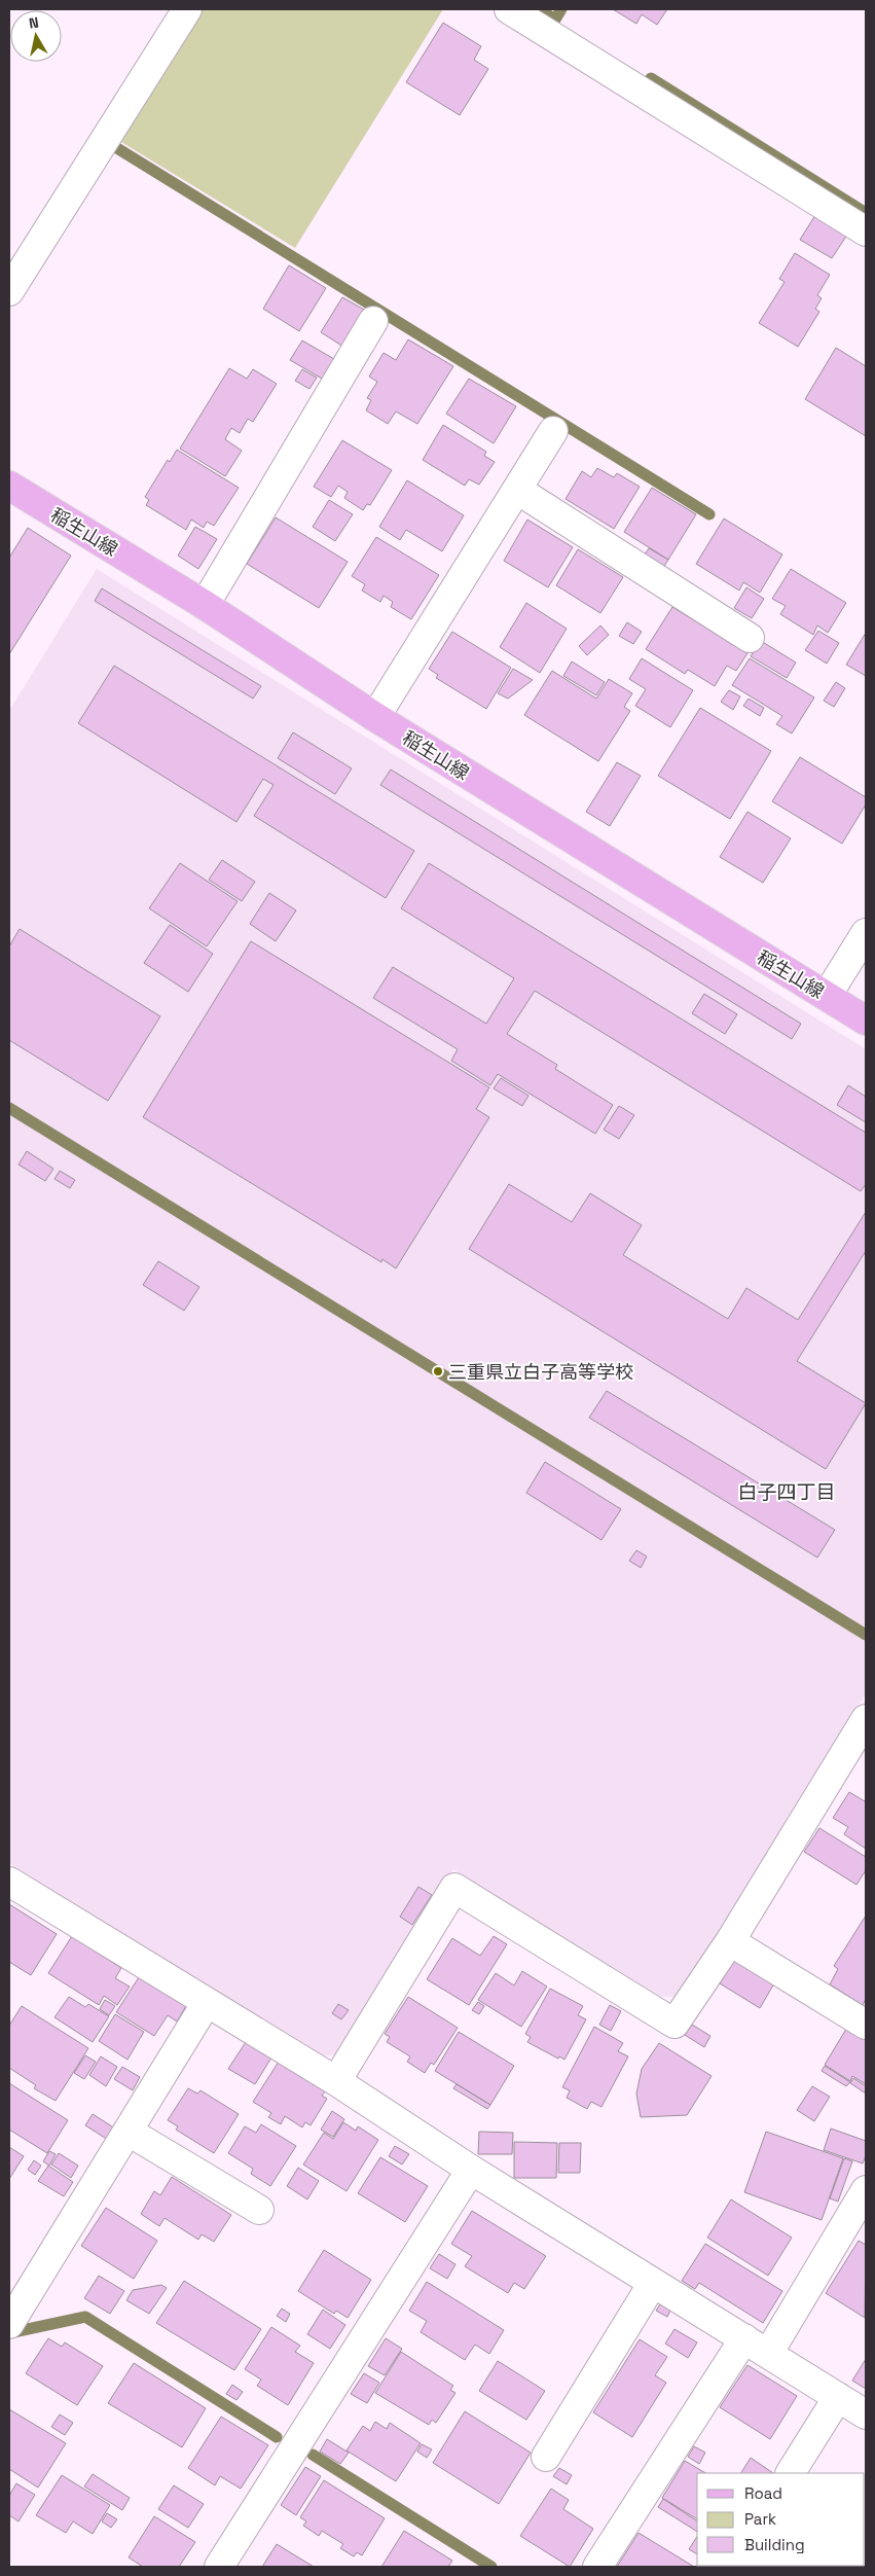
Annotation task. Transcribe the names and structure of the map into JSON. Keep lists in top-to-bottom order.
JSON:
{
  "streets": {
    "main road": ["稲生山線"]
  },
  "districts": ["白子四丁目"],
  "places": ["三重県立白子高等学校"],
  "legend": ["Road", "Park", "Building"],
  "north": "top"
}
